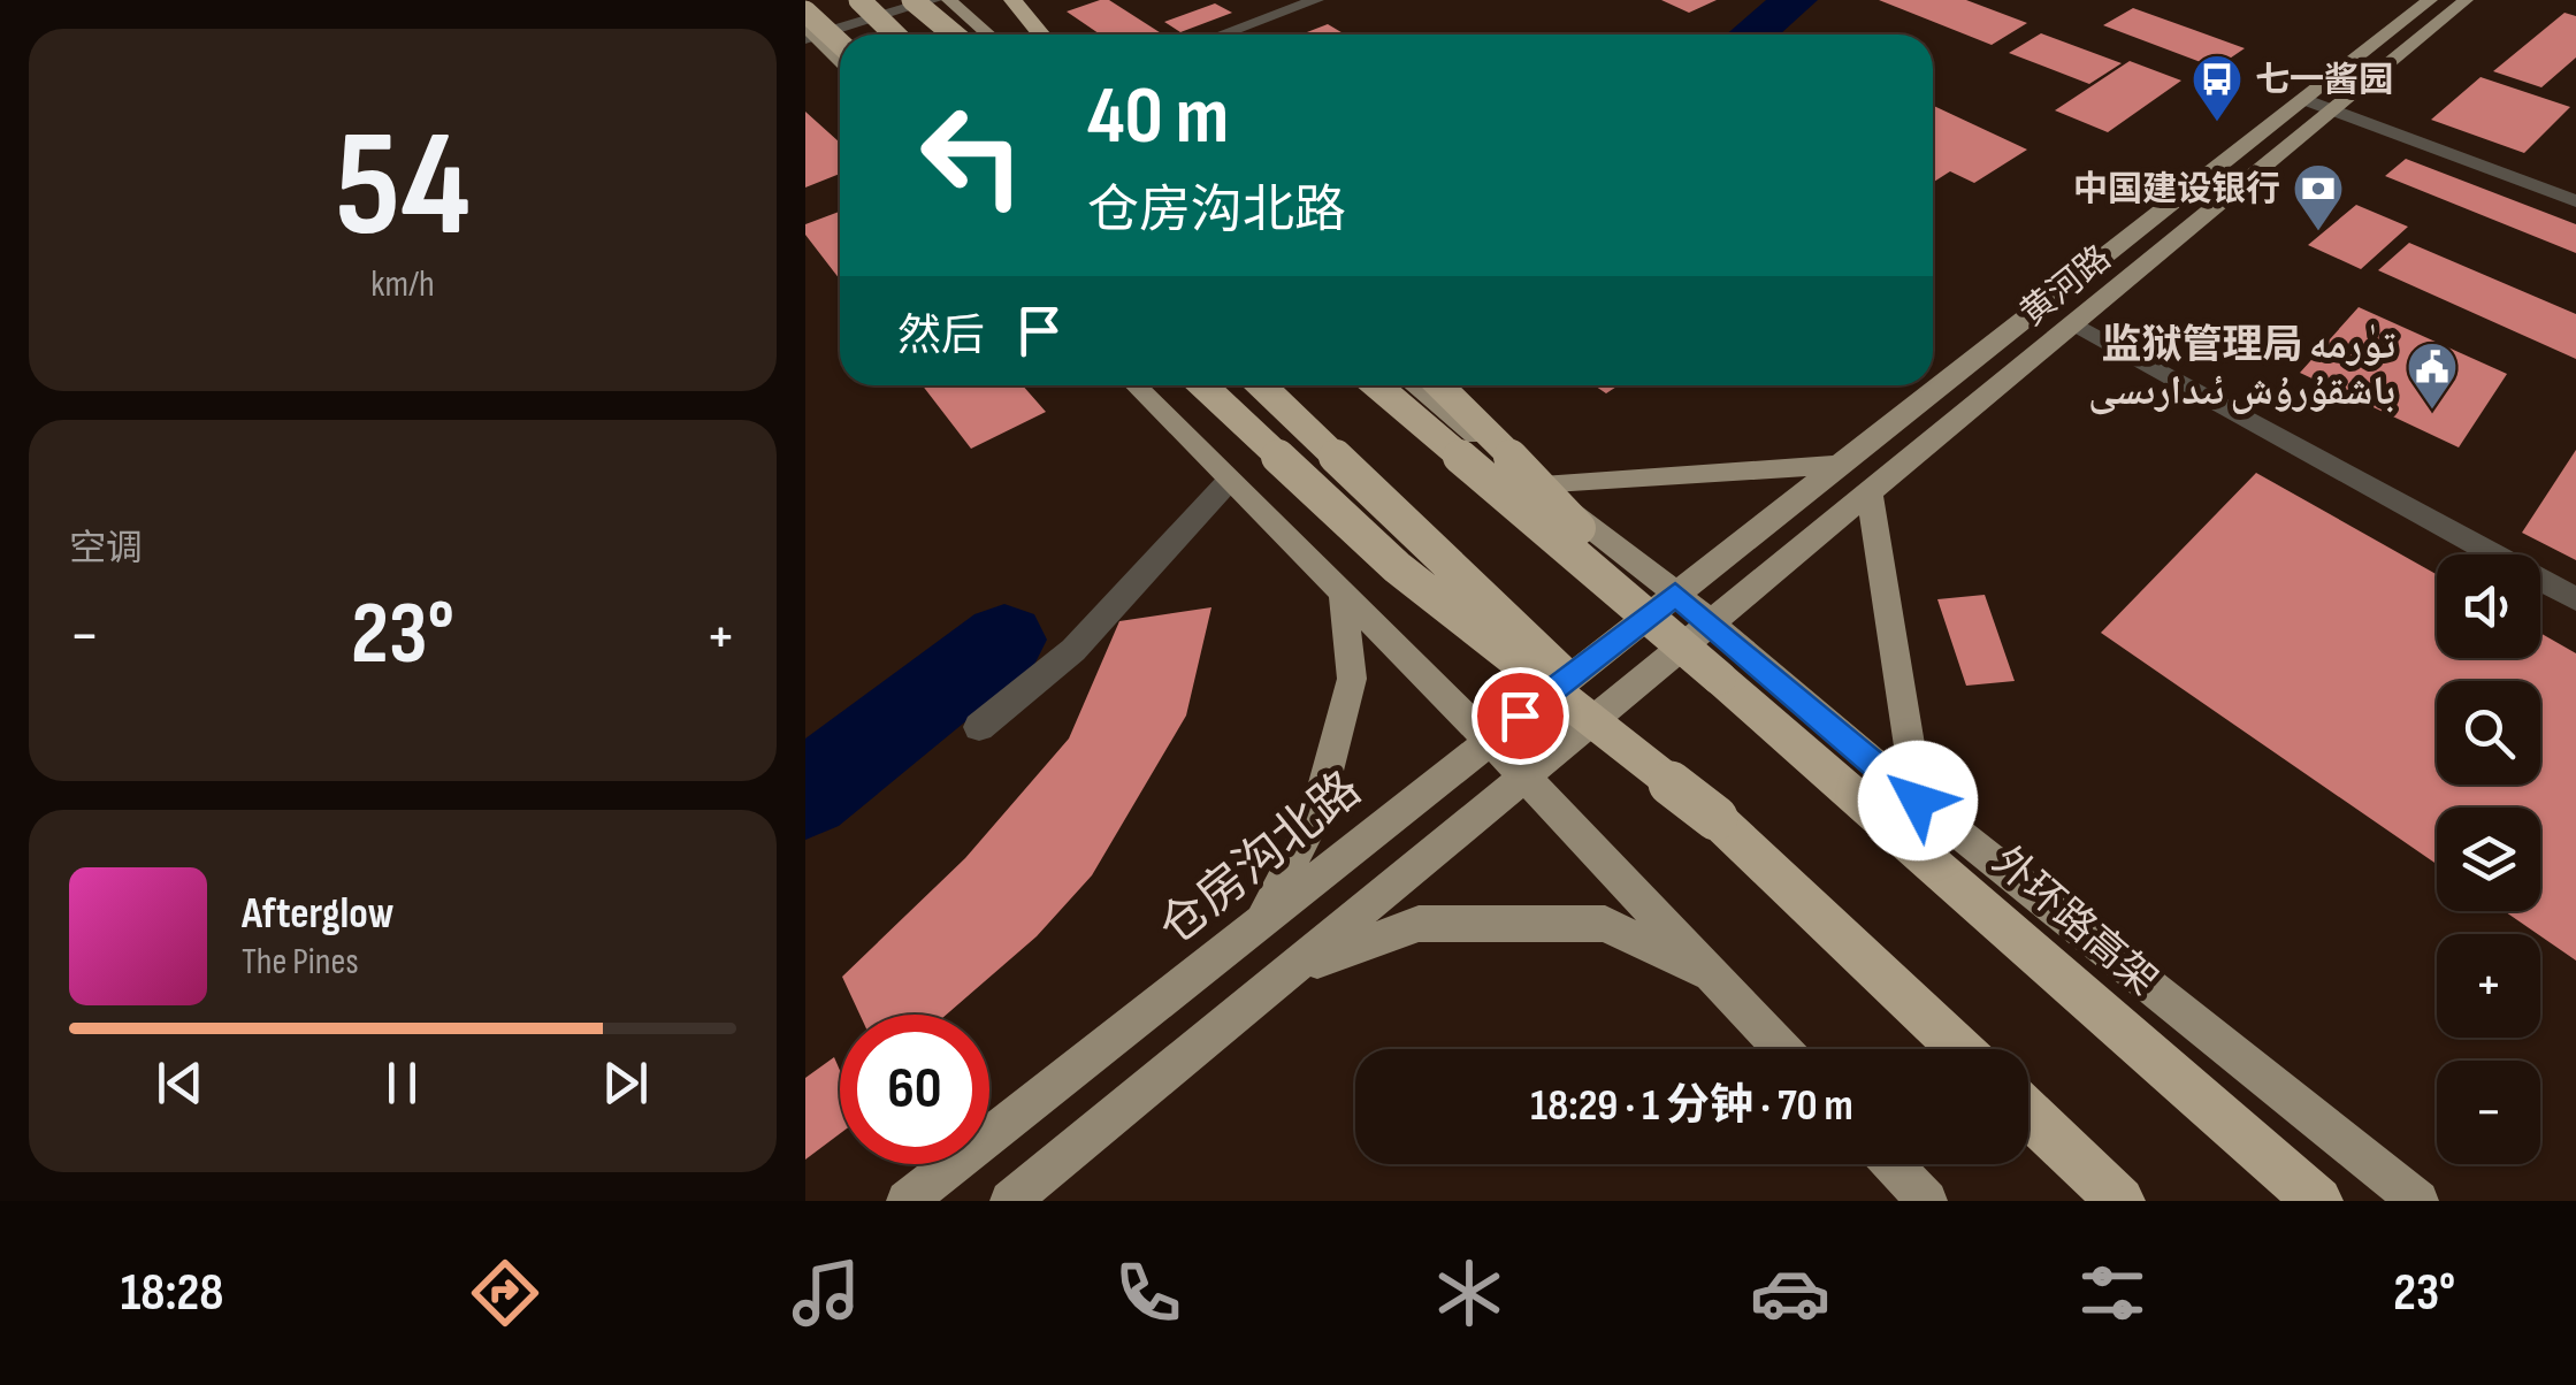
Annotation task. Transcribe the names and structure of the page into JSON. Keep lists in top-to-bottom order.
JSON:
{
  "streets": {
    "highway": ["外环路高架"],
    "main road": ["黄河路", "仓房沟北路"]
  },
  "crossings": [
    ["黄河路", "仓房沟北路"]
  ],
  "places": {
    "bus stop": ["七一酱园"],
    "bank": ["中国建设银行"],
    "public building": ["监狱管理局 تۈرمە باشقۇرۇش ئىدارىسى"]
  },
  "page": {
    "tile": [
      ["54", "km/h"],
      "空调"
    ],
    "turn": ["40 m", "仓房沟北路"],
    "then": "然后",
    "map_buttons": ["+", "−"],
    "heat": ["−", "23°", "+"],
    "song": ["Afterglow", "The Pines"],
    "limit": "60",
    "trip": "18:29 · 1 分钟 · 70 m",
    "tabs": ["18:28", "23°"]
  }
}
